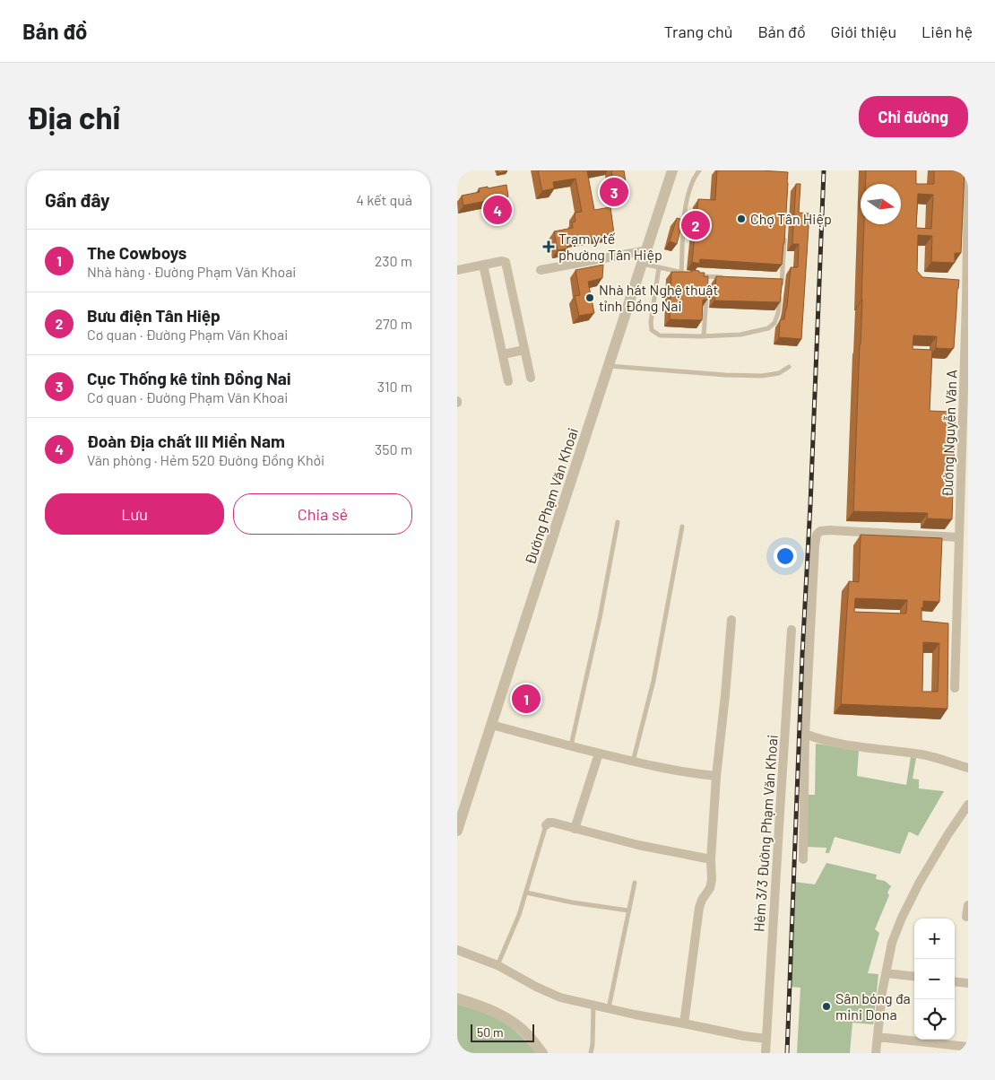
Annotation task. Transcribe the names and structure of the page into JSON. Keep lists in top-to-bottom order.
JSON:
{
  "streets": {
    "street": ["Đường Nguyễn Văn A", "Đường Phạm Văn Khoai", "Hẻm 3/3 Đường Phạm Văn Khoai"]
  },
  "places": {
    "other": ["Chợ Tân Hiệp", "Nhà hát Nghệ thuật tỉnh Đồng Nai", "Sân bóng đa mini Dona"],
    "health": ["Trạm y tế phường Tân Hiệp"]
  },
  "scale_bar": "50 m",
  "north": "right",
  "page": {
    "header": "Bản đồ",
    "nav": [
      "Trang chủ",
      "Bản đồ",
      "Giới thiệu",
      "Liên hệ"
    ],
    "buttons": [
      "Chỉ đường",
      ["Lưu", "Chia sẻ"]
    ],
    "title": "Địa chỉ",
    "heading": ["Gần đây", "4 kết quả"],
    "pins": [
      "3",
      "4",
      "2",
      "1"
    ],
    "list": [
      {
        "mark": "1",
        "name": "The Cowboys",
        "note": "Nhà hàng · Đường Phạm Văn Khoai",
        "value": "230 m"
      },
      {
        "mark": "2",
        "name": "Bưu điện Tân Hiệp",
        "note": "Cơ quan · Đường Phạm Văn Khoai",
        "value": "270 m"
      },
      {
        "mark": "3",
        "name": "Cục Thống kê tỉnh Đồng Nai",
        "note": "Cơ quan · Đường Phạm Văn Khoai",
        "value": "310 m"
      },
      {
        "mark": "4",
        "name": "Đoàn Địa chất III Miền Nam",
        "note": "Văn phòng · Hẻm 520 Đường Đồng Khởi",
        "value": "350 m"
      }
    ],
    "map_buttons": ["+", "−"],
    "scale": "50 m"
  }
}
